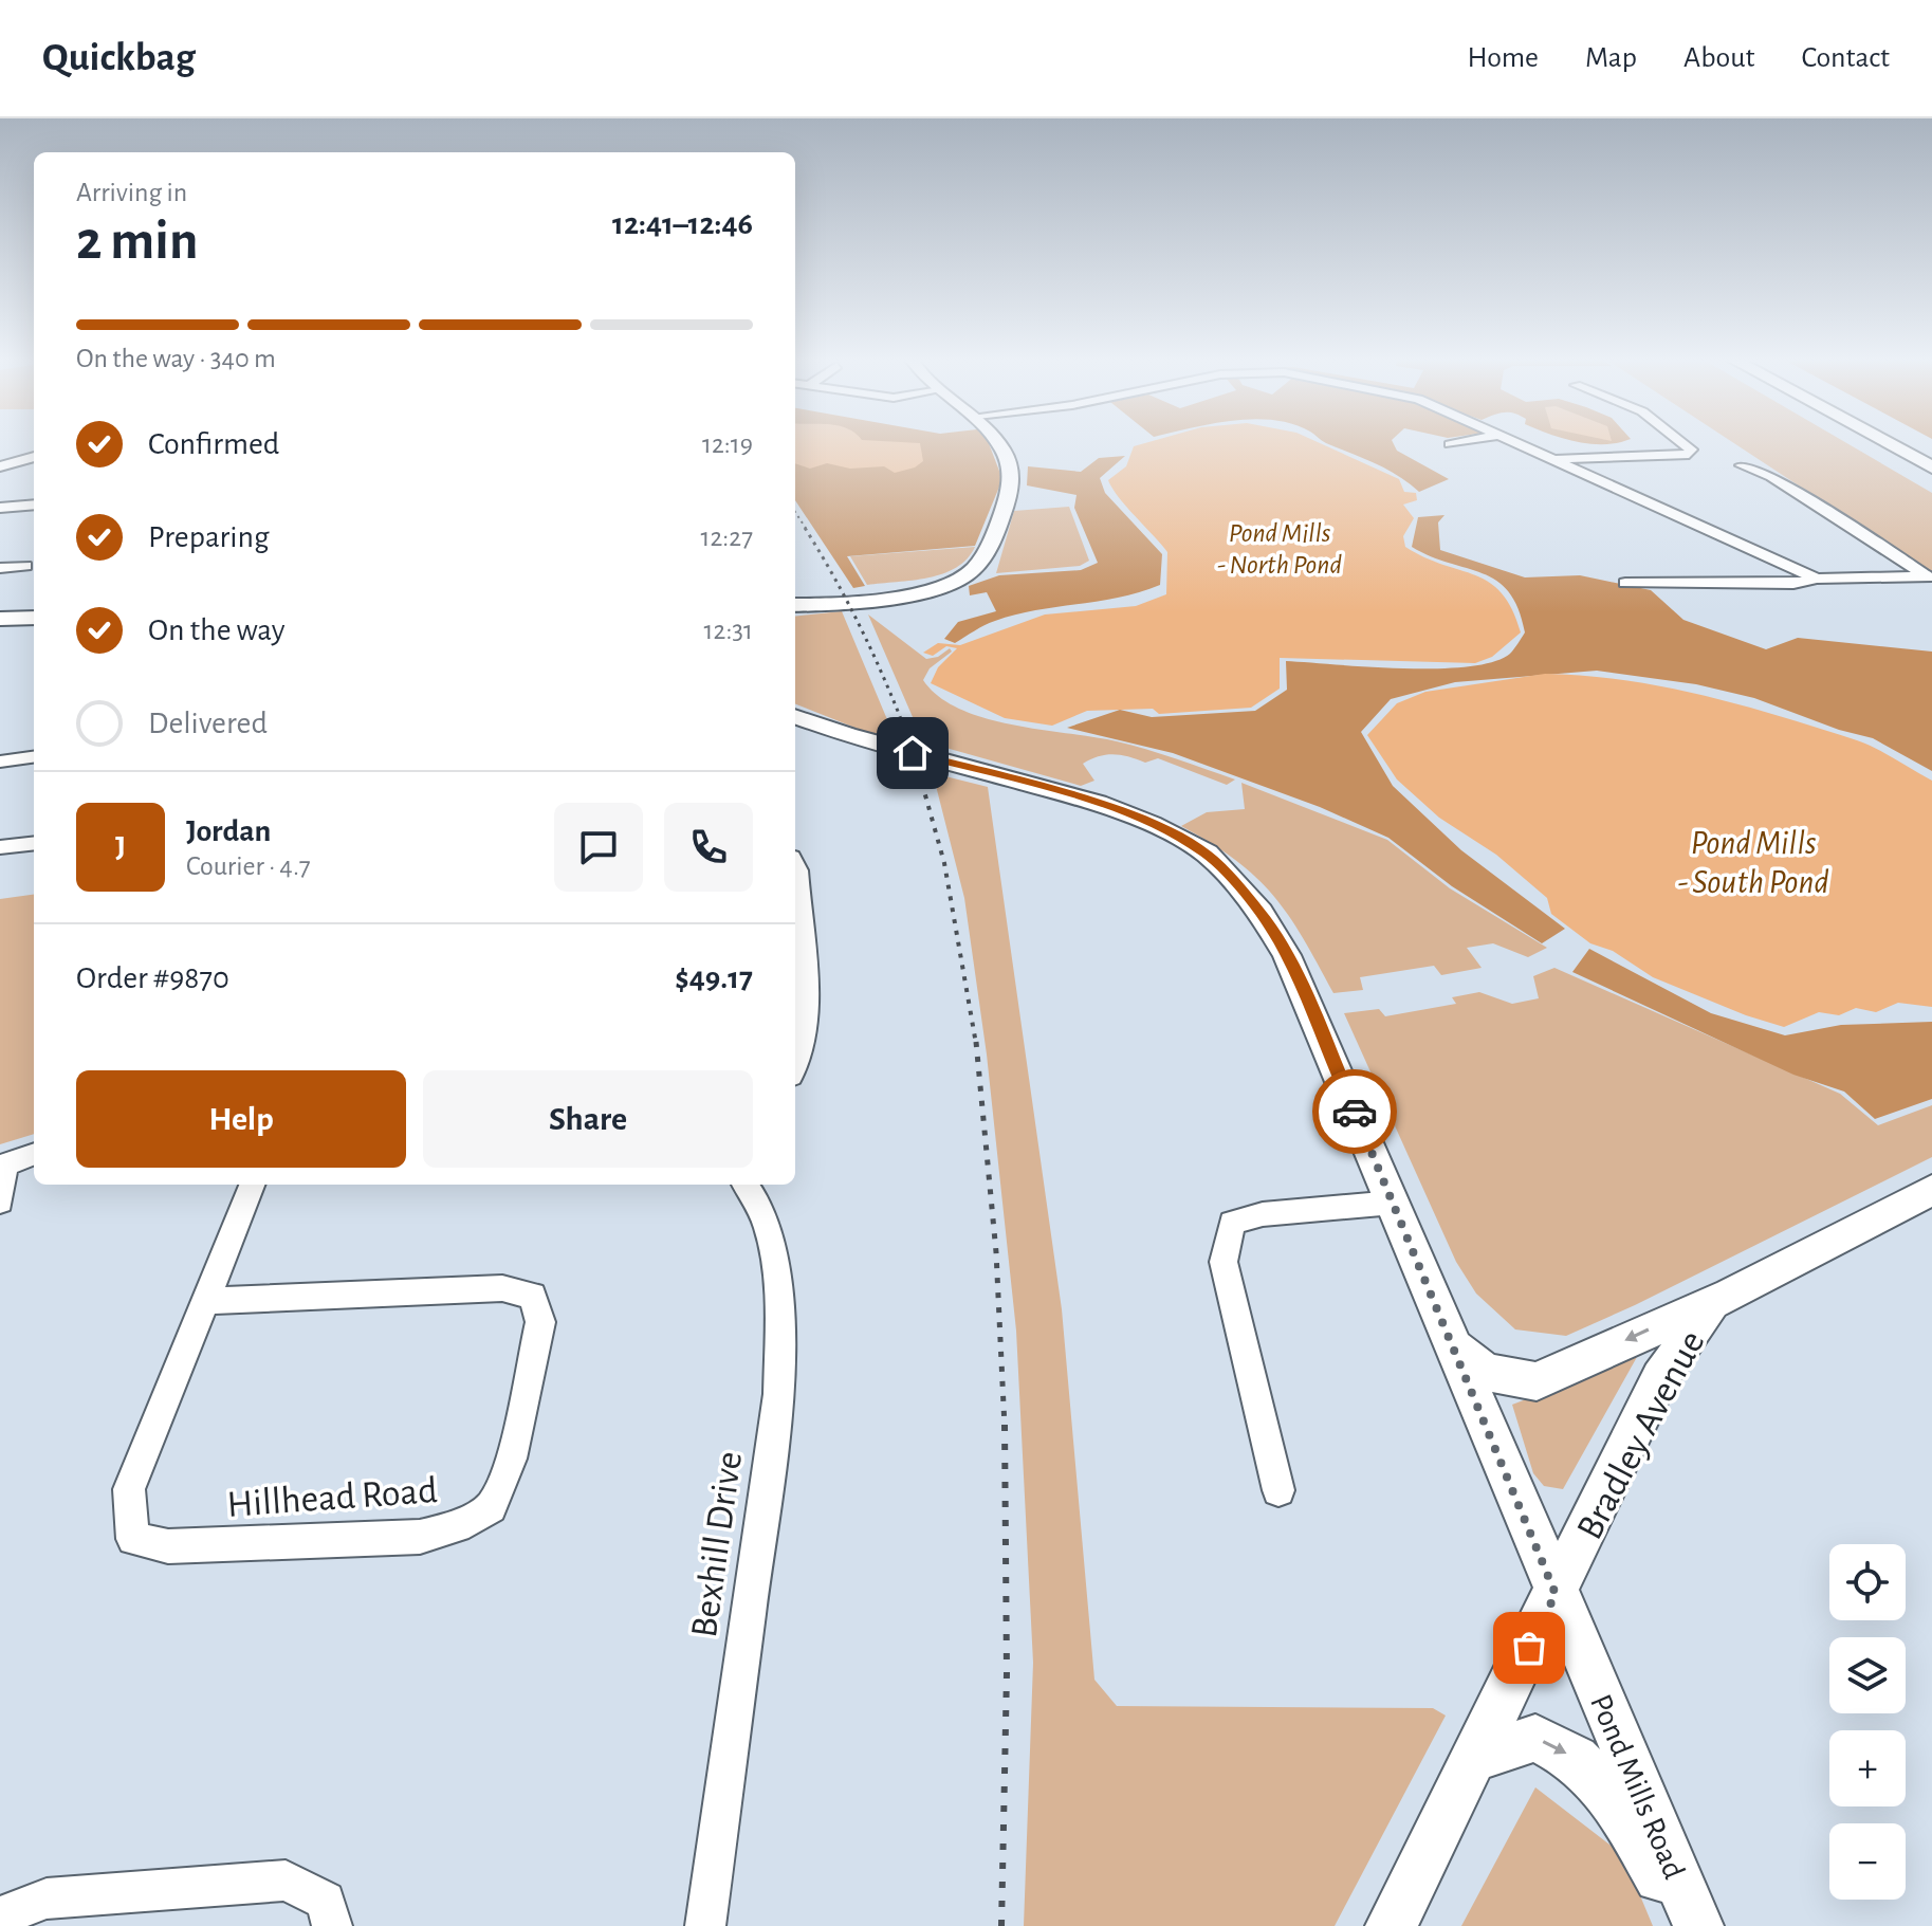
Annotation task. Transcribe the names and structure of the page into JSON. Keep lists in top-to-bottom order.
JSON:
{
  "streets": {
    "main road": ["Bradley Avenue", "Pond Mills Road"],
    "street": ["Hillhead Road", "Bexhill Drive"]
  },
  "crossings": [
    ["Bradley Avenue", "Pond Mills Road"]
  ],
  "water": ["Pond Mills - North Pond", "Pond Mills - South Pond"],
  "page": {
    "header": "Quickbag",
    "nav": [
      "Home",
      "Map",
      "About",
      "Contact"
    ],
    "heading": ["2 min", "Arriving in", "12:41–12:46"],
    "panel": [
      "Jordan",
      "Courier · 4.7",
      "Order #9870",
      "$49.17"
    ],
    "bar": "On the way · 340 m",
    "list": [
      ["Confirmed", "12:19"],
      ["Preparing", "12:27"],
      ["On the way", "12:31"],
      "Delivered"
    ],
    "round": "J",
    "buttons": ["Help", "Share"],
    "map_buttons": ["+", "−"]
  }
}
